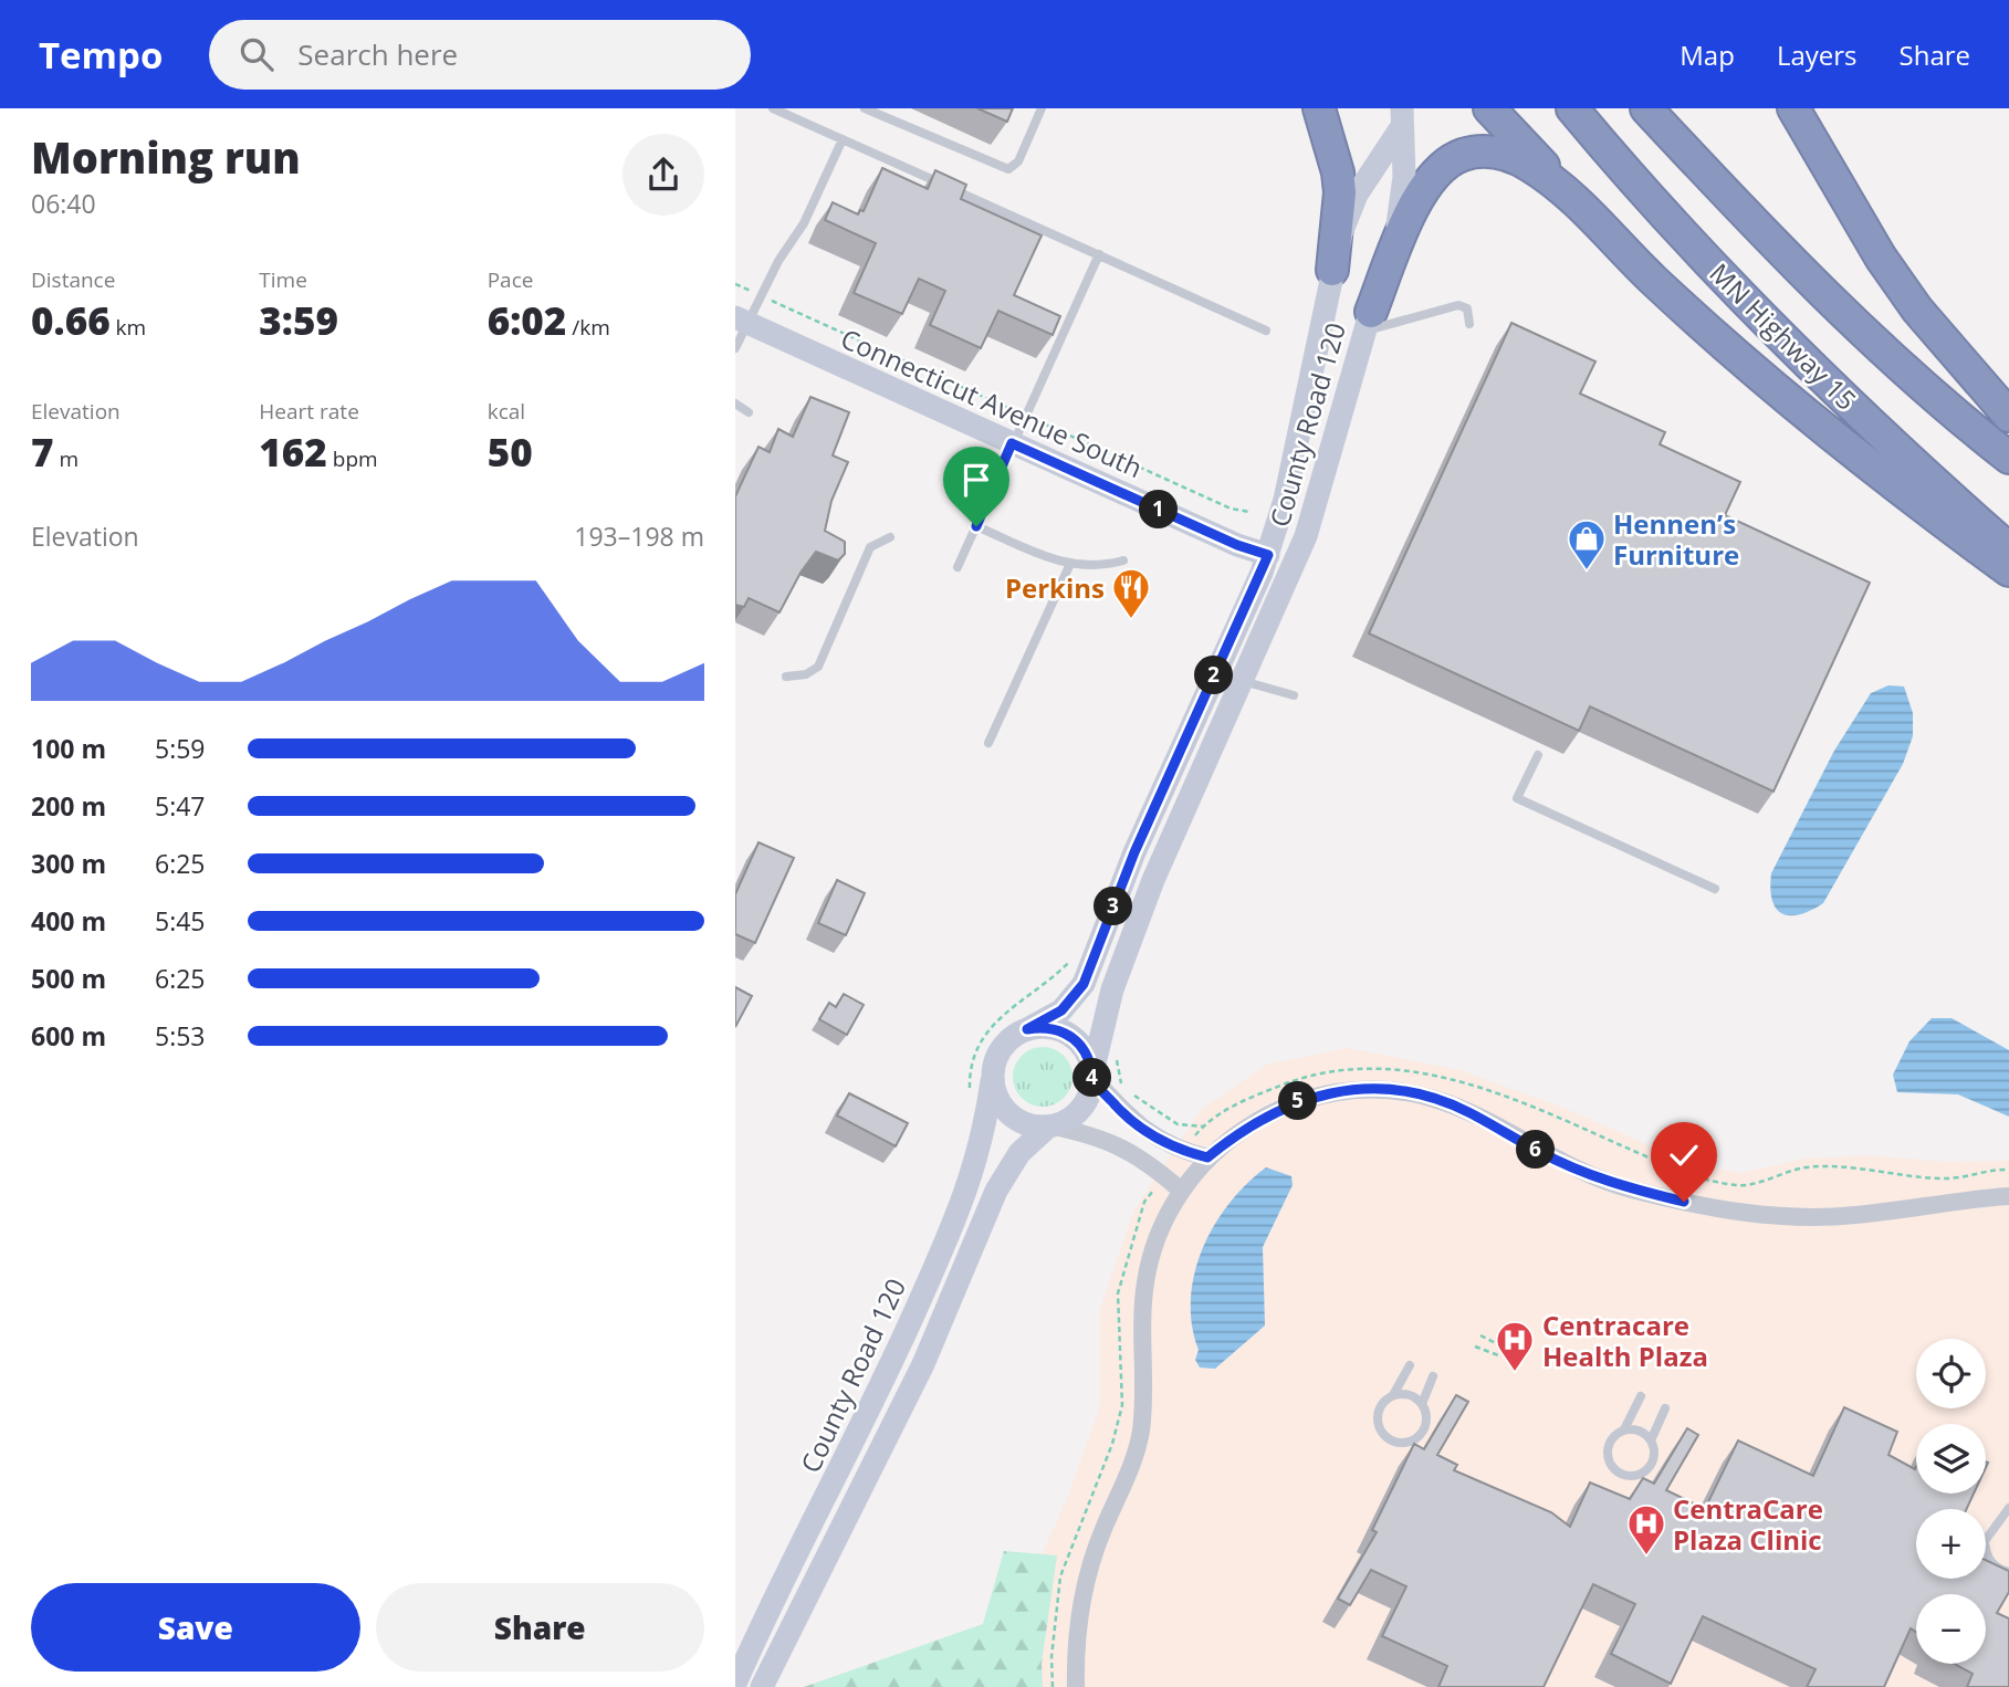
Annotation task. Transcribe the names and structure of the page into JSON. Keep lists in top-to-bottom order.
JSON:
{
  "streets": {
    "highway": ["MN Highway 15"],
    "street": ["Connecticut Avenue South", "County Road 120"]
  },
  "crossings": [
    ["Connecticut Avenue South", "County Road 120"]
  ],
  "places": {
    "shop": ["Hennen’s Furniture"],
    "restaurant": ["Perkins"],
    "hospital": ["Centracare Health Plaza", "CentraCare Plaza Clinic"]
  },
  "page": {
    "header": "Tempo",
    "search": "Search here",
    "nav": ["Map", "Layers", "Share"],
    "heading": ["Morning run", "06:40"],
    "stats": [
      ["Distance", "0.66 km"],
      ["Time", "3:59"],
      ["Pace", "6:02 /km"],
      ["Elevation", "7 m"],
      ["Heart rate", "162 bpm"],
      ["kcal", "50"]
    ],
    "pins": [
      "1",
      "2",
      "3",
      "4",
      "5",
      "6"
    ],
    "chart": ["Elevation", "193–198 m"],
    "list": [
      {
        "name": "100 m",
        "note": "5:59"
      },
      {
        "name": "200 m",
        "note": "5:47"
      },
      {
        "name": "300 m",
        "note": "6:25"
      },
      {
        "name": "400 m",
        "note": "5:45"
      },
      {
        "name": "500 m",
        "note": "6:25"
      },
      {
        "name": "600 m",
        "note": "5:53"
      }
    ],
    "map_buttons": ["+", "−"],
    "buttons": ["Save", "Share"]
  }
}
